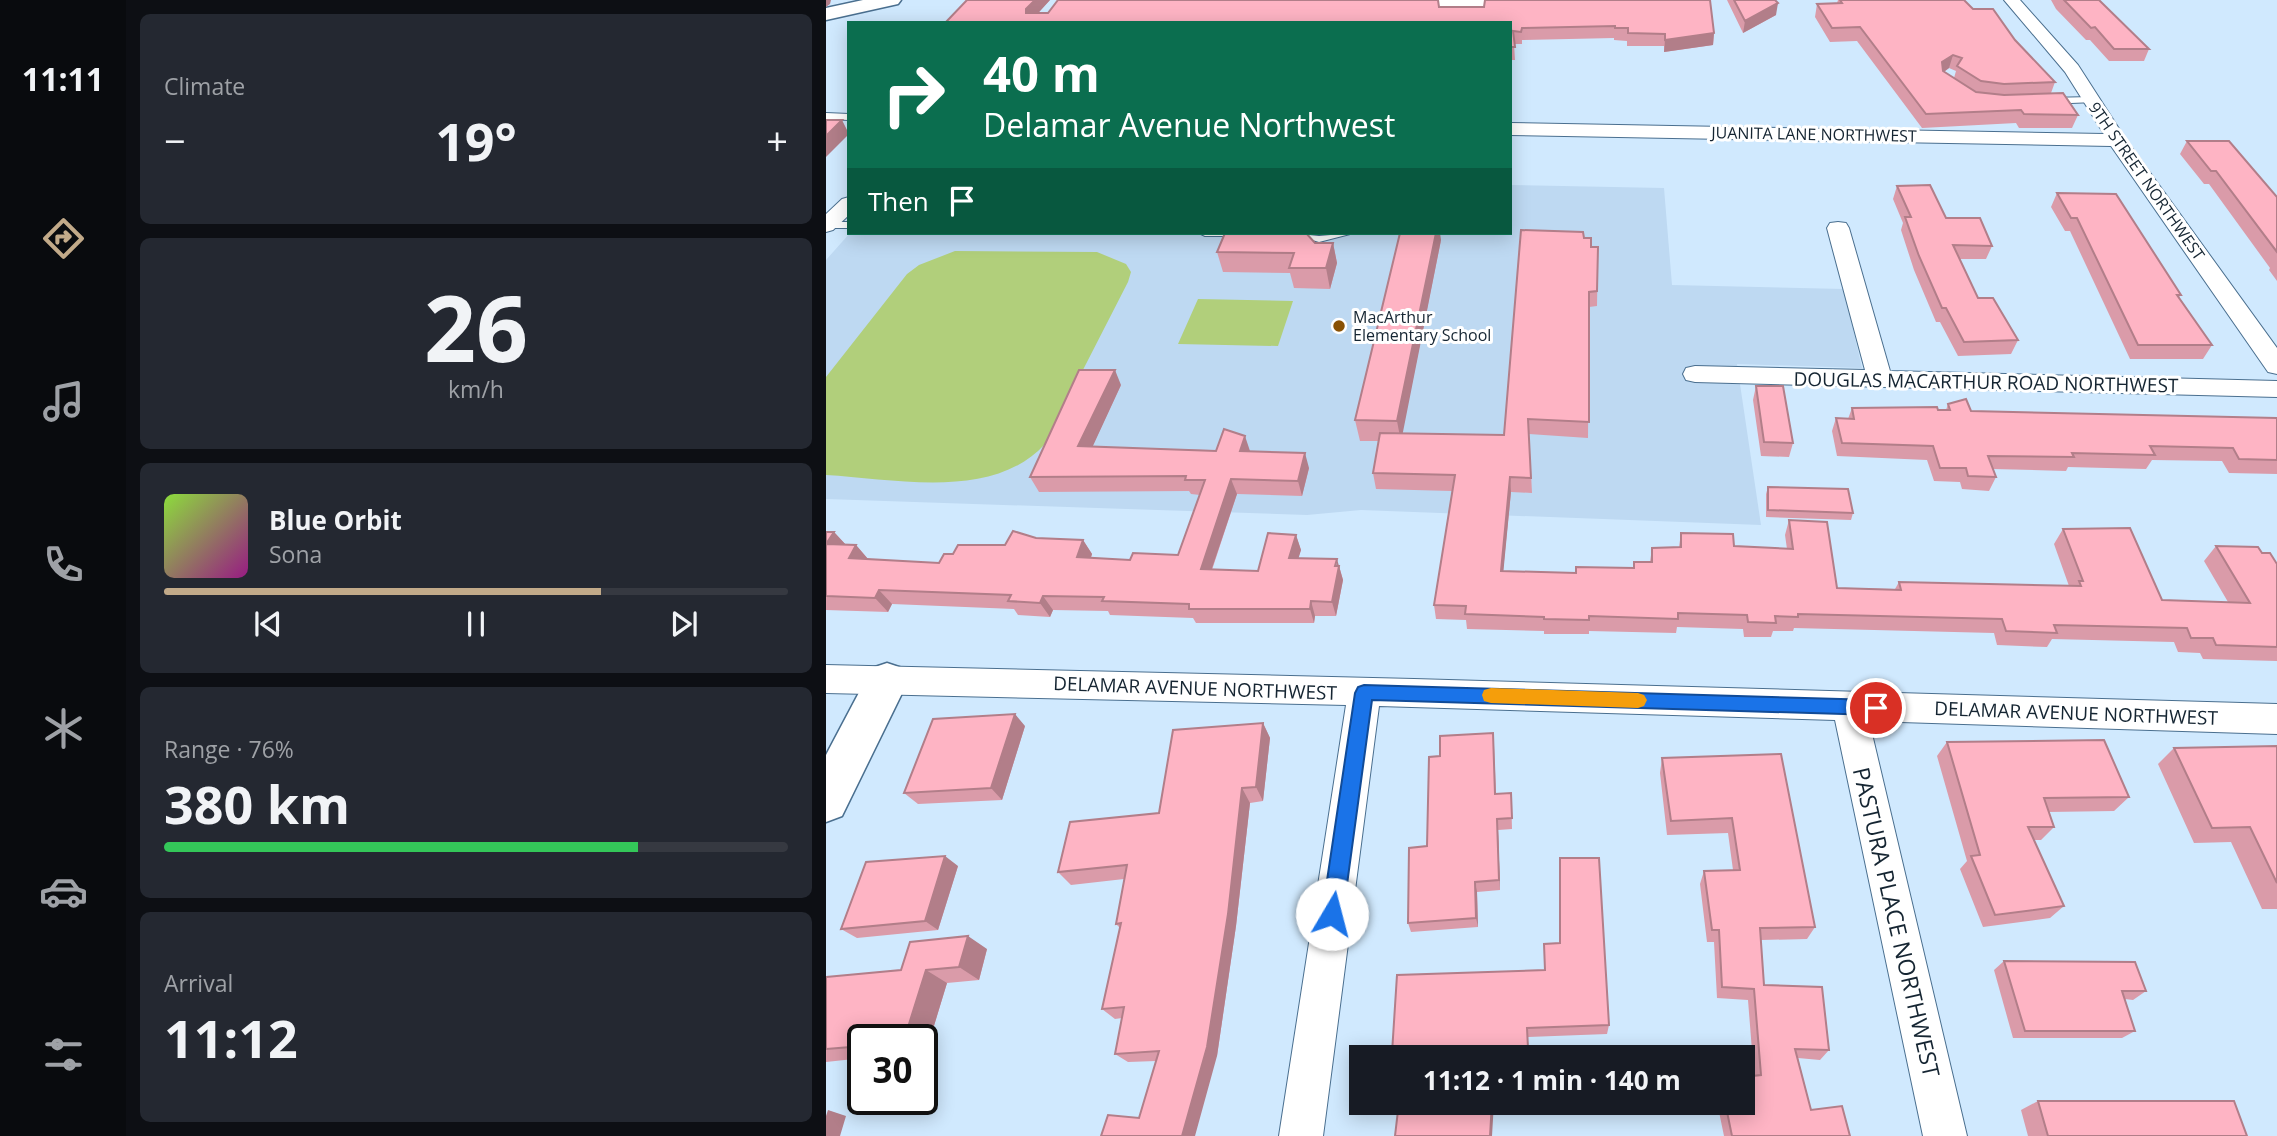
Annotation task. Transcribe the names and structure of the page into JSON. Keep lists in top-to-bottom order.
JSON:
{
  "streets": {
    "street": [
      "JUANITA LANE NORTHWEST",
      "9TH STREET NORTHWEST",
      "DOUGLAS MACARTHUR ROAD NORTHWEST",
      "DELAMAR AVENUE NORTHWEST",
      "PASTURA PLACE NORTHWEST"
    ]
  },
  "crossings": [
    ["JUANITA LANE NORTHWEST", "9TH STREET NORTHWEST"],
    ["DELAMAR AVENUE NORTHWEST", "PASTURA PLACE NORTHWEST"]
  ],
  "places": ["MacArthur Elementary School"],
  "page": {
    "tabs": "11:11",
    "tile": [
      "Climate",
      ["26", "km/h"],
      ["Range · 76%", "380 km"],
      ["Arrival", "11:12"]
    ],
    "turn": ["40 m", "Delamar Avenue Northwest"],
    "heat": ["−", "19°", "+"],
    "then": "Then",
    "song": ["Blue Orbit", "Sona"],
    "limit": "30",
    "trip": "11:12 · 1 min · 140 m"
  }
}
